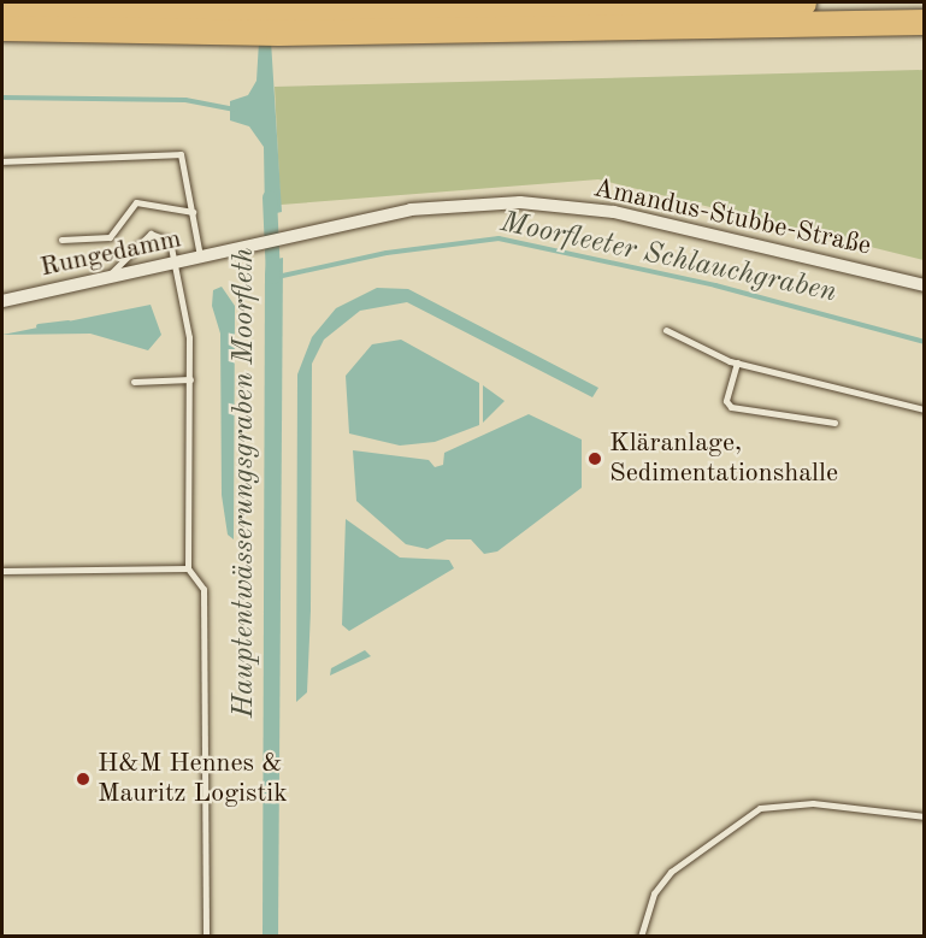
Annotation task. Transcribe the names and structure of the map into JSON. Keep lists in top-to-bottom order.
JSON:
{
  "streets": {
    "street": ["Amandus-Stubbe-Straße", "Rungedamm"]
  },
  "crossings": [
    ["Amandus-Stubbe-Straße", "Rungedamm"]
  ],
  "water": ["Moorfleeter Schlauchgraben", "Hauptentwässerungsgraben Moorfleth"],
  "places": ["Kläranlage, Sedimentationshalle", "H&M Hennes & Mauritz Logistik"]
}
